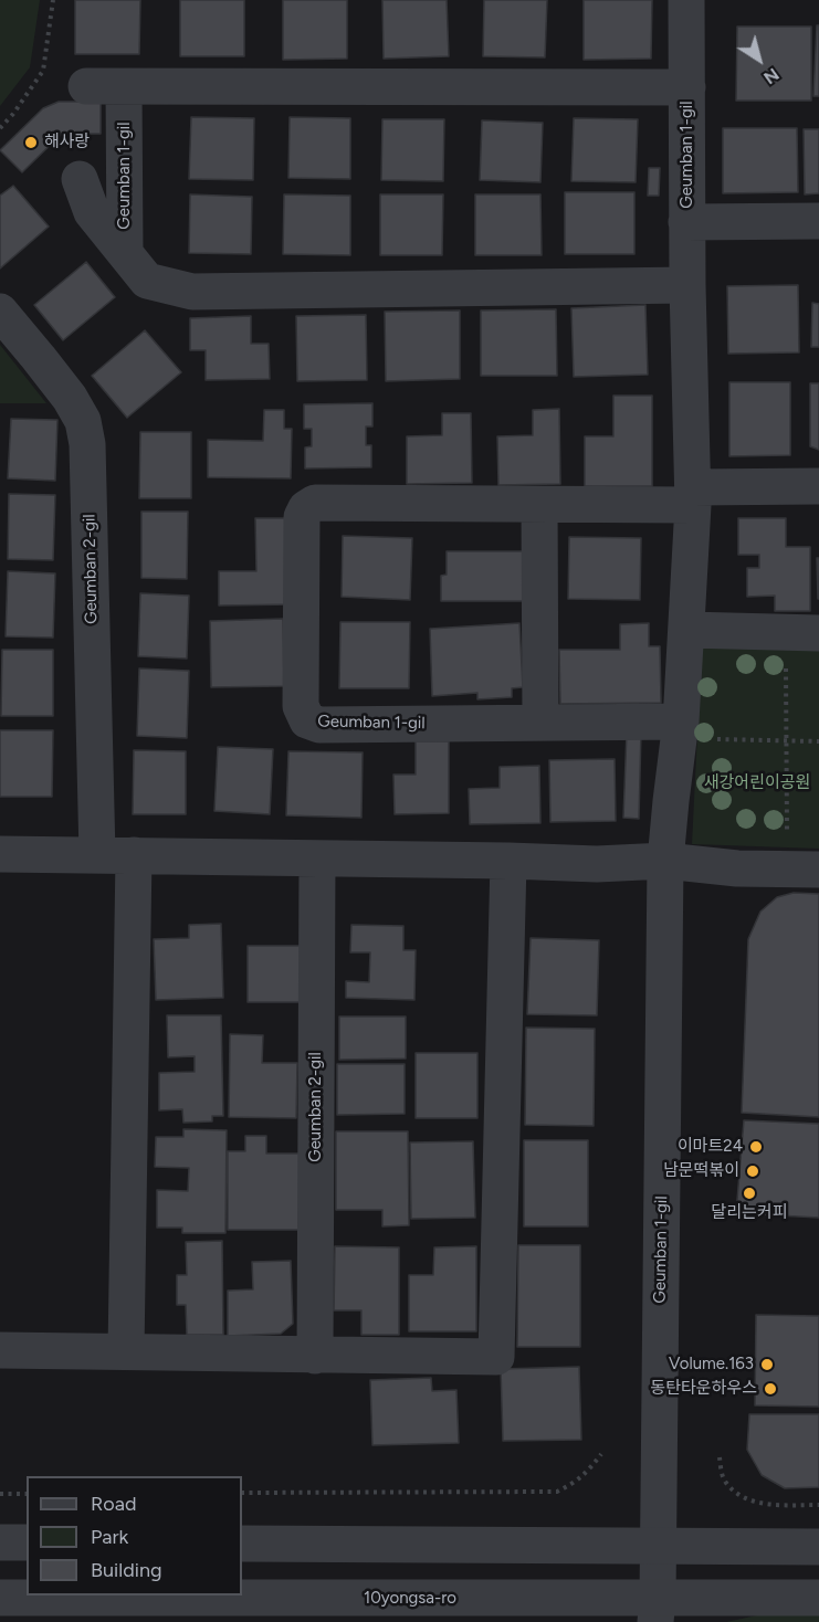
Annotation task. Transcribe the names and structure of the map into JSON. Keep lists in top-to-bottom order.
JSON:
{
  "streets": {
    "street": ["Geumban 1-gil", "Geumban 2-gil", "10yongsa-ro"]
  },
  "crossings": [
    ["Geumban 1-gil", "10yongsa-ro"]
  ],
  "parks": ["새강어린이공원"],
  "places": [
    "해사랑",
    "이마트24",
    "남문떡볶이",
    "달리는커피",
    "Volume.163",
    "동탄타운하우스"
  ],
  "legend": ["Road", "Park", "Building"],
  "north": "bottom right"
}
